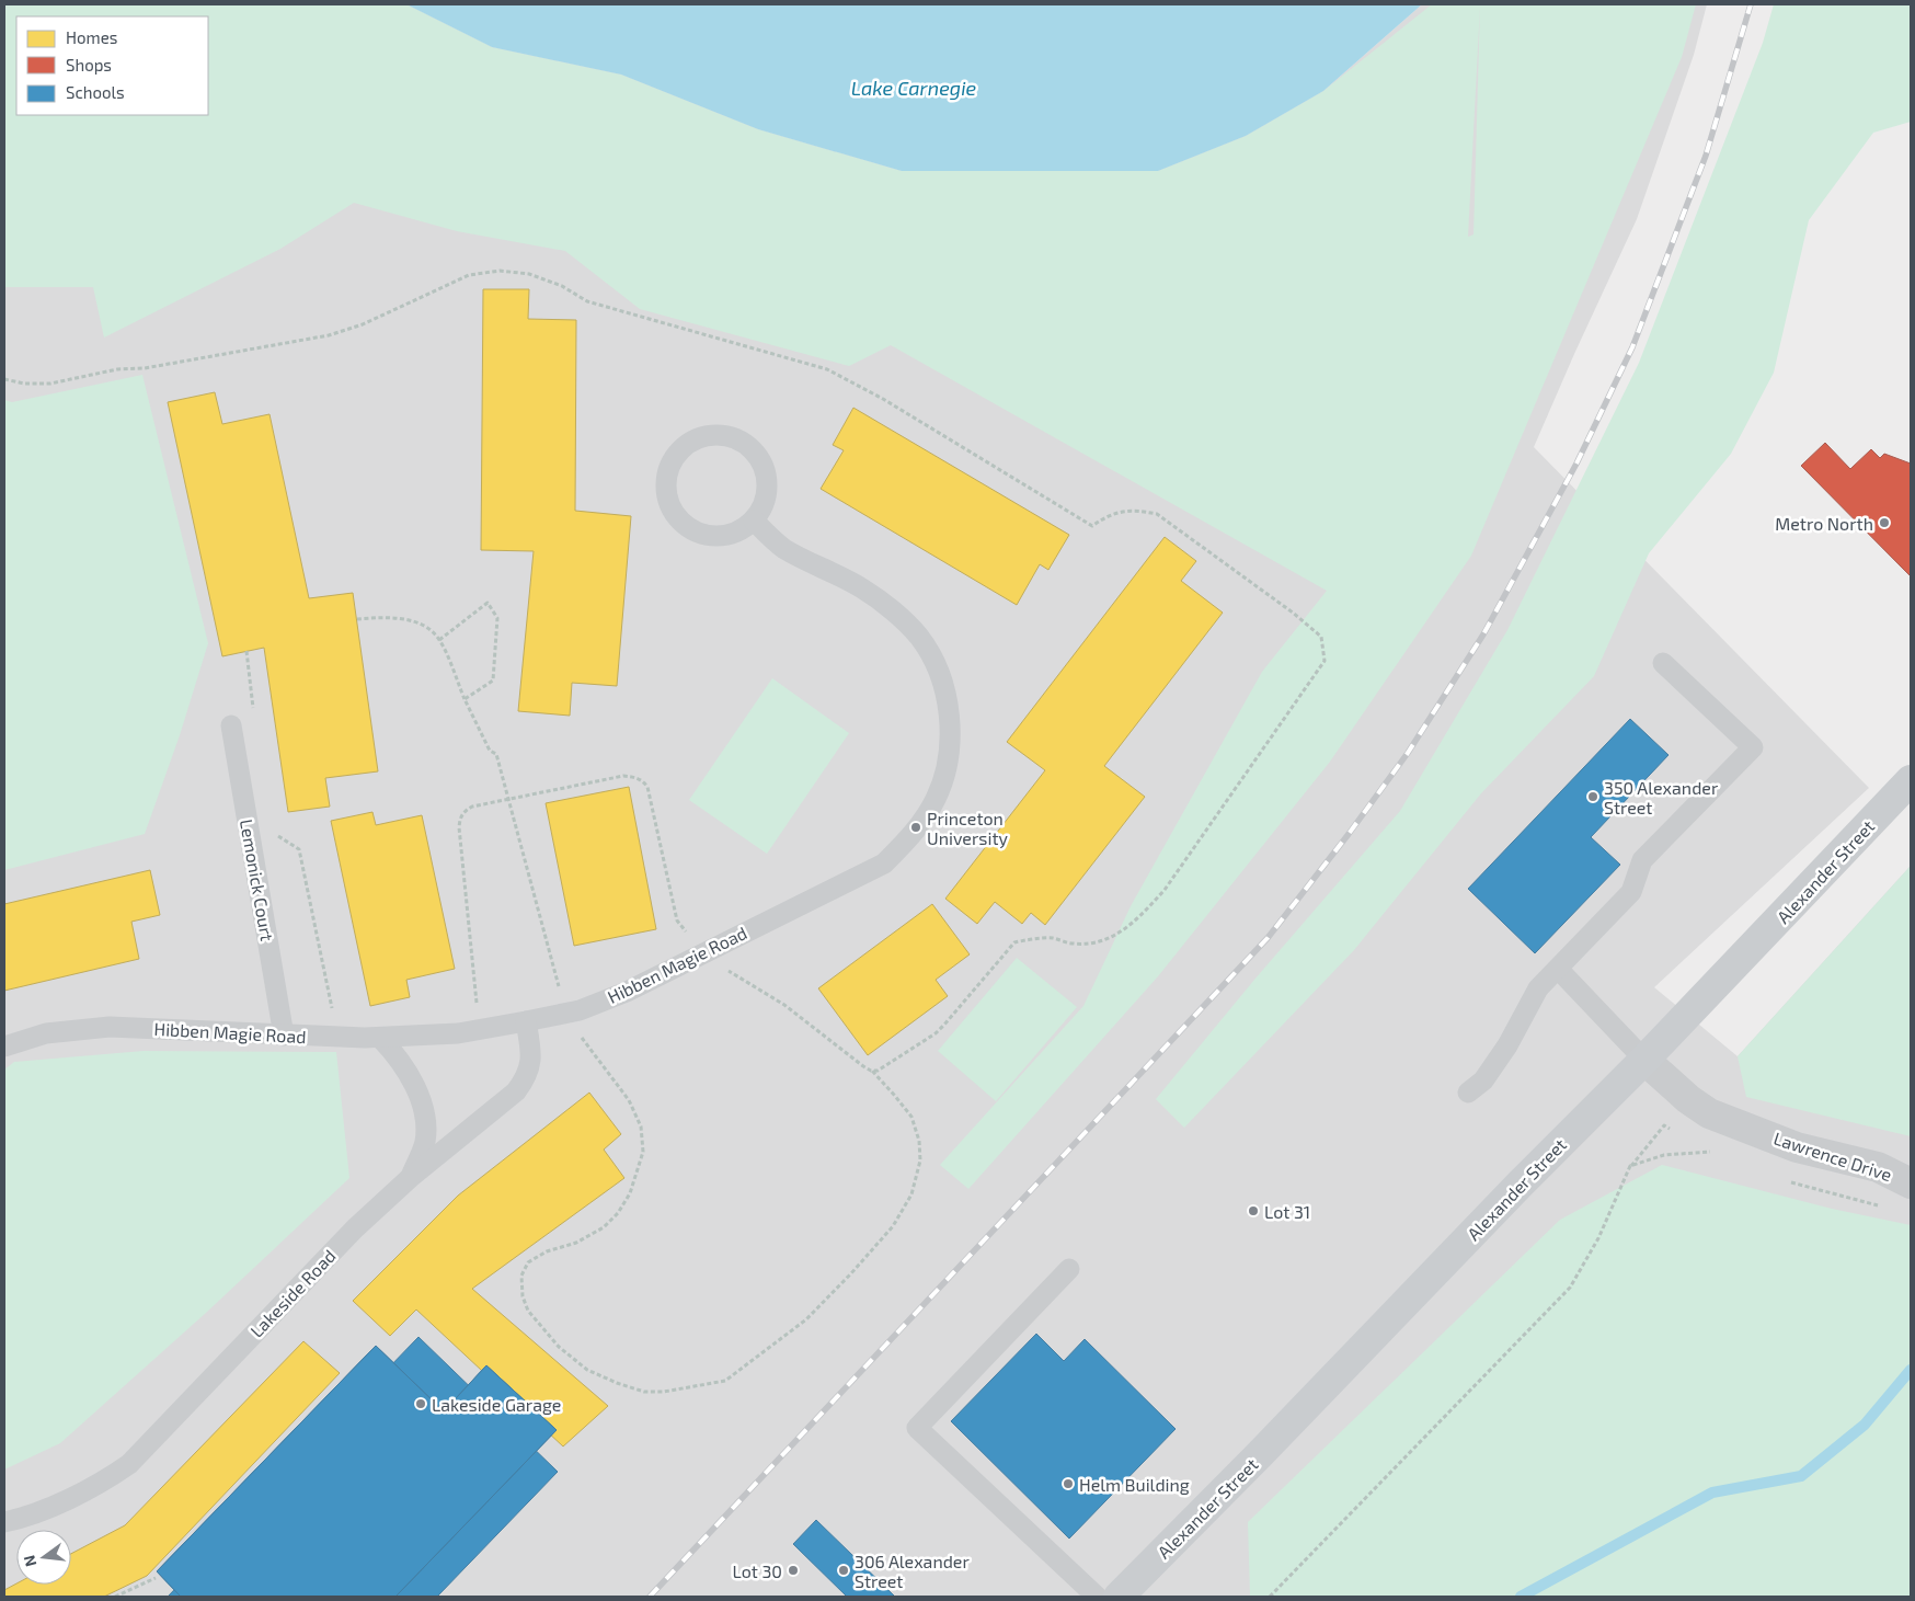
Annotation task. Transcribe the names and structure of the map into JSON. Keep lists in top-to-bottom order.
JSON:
{
  "streets": {
    "main road": ["Alexander Street"],
    "street": ["Lawrence Drive"],
    "lane": ["Lemonick Court", "Hibben Magie Road", "Lakeside Road"]
  },
  "crossings": [
    ["Alexander Street", "Lawrence Drive"],
    ["Lemonick Court", "Hibben Magie Road"],
    ["Hibben Magie Road", "Lakeside Road"]
  ],
  "water": ["Lake Carnegie"],
  "places": [
    "Metro North",
    "350 Alexander Street",
    "Princeton University",
    "Lot 31",
    "Lakeside Garage",
    "Helm Building",
    "Lot 30",
    "306 Alexander Street"
  ],
  "legend": ["Homes", "Shops", "Schools"],
  "north": "left"
}
